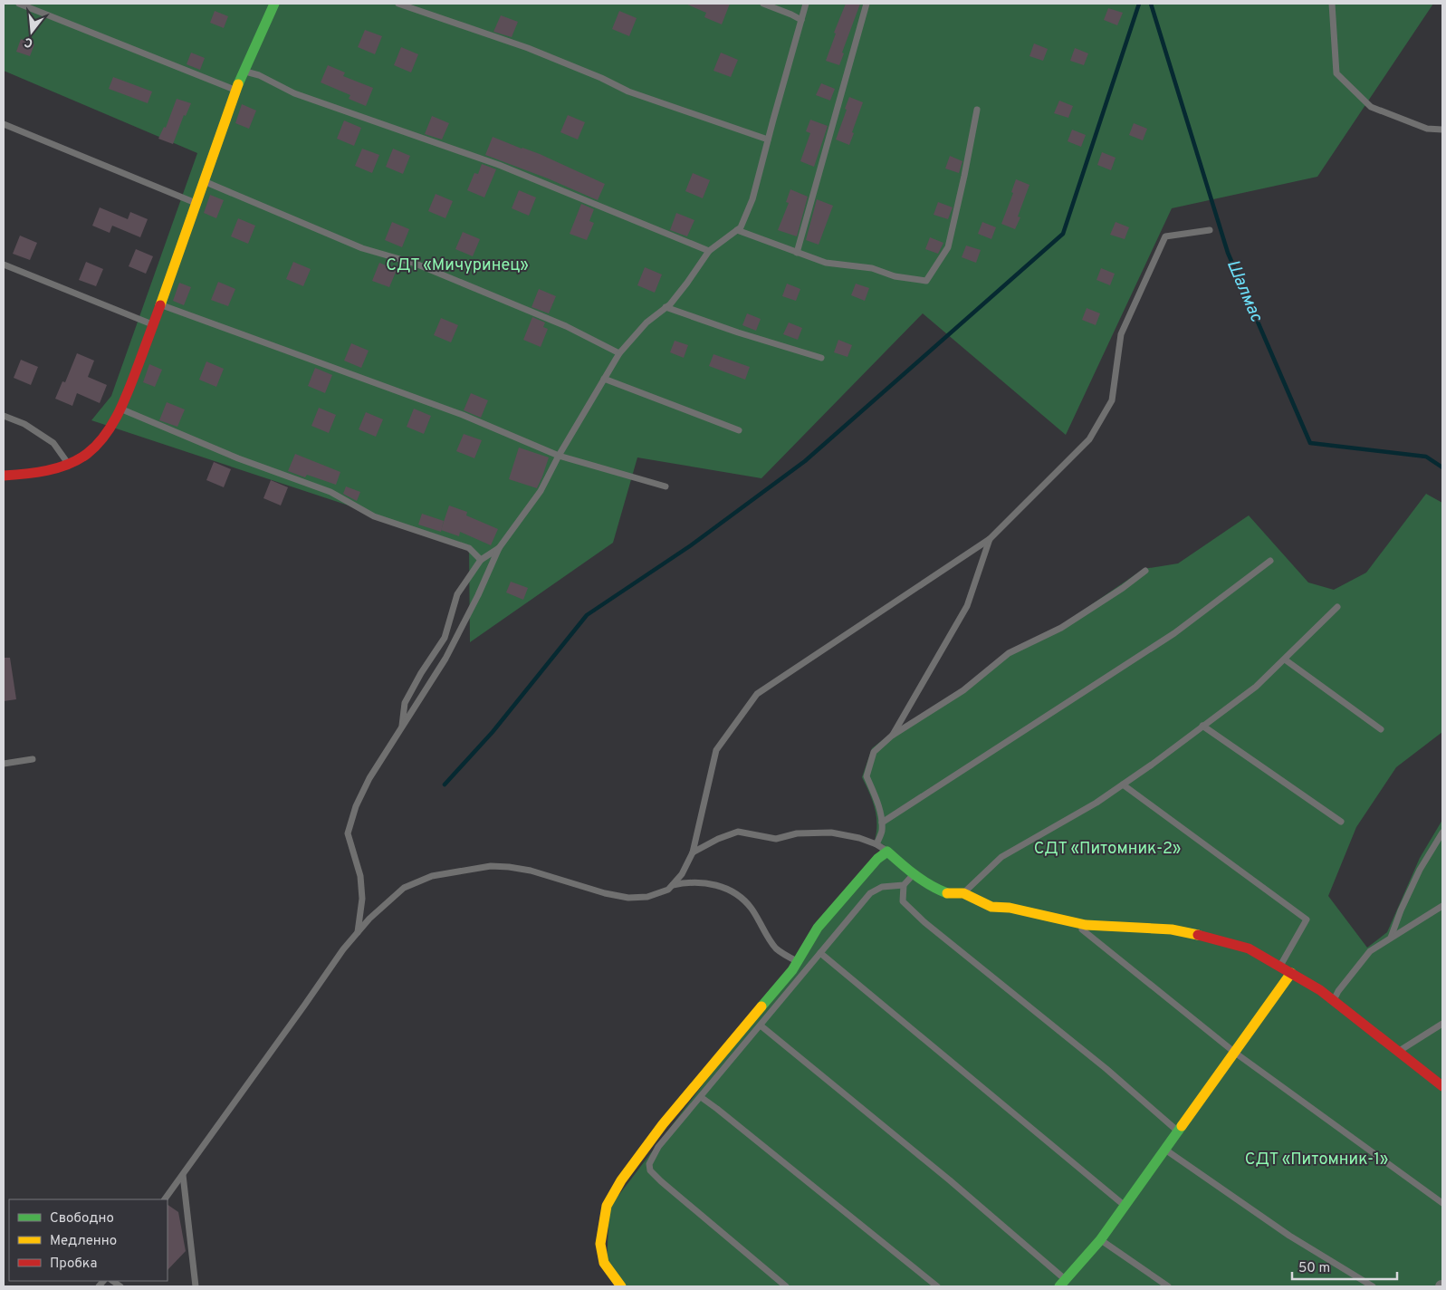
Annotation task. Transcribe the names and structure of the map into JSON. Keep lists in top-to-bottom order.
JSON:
{
  "water": ["Шалмас"],
  "parks": ["СДТ «Мичуринец»", "СДТ «Питомник-2»", "СДТ «Питомник-1»"],
  "legend": ["Свободно", "Медленно", "Пробка"],
  "scale_bar": "50 m",
  "north": "bottom"
}
